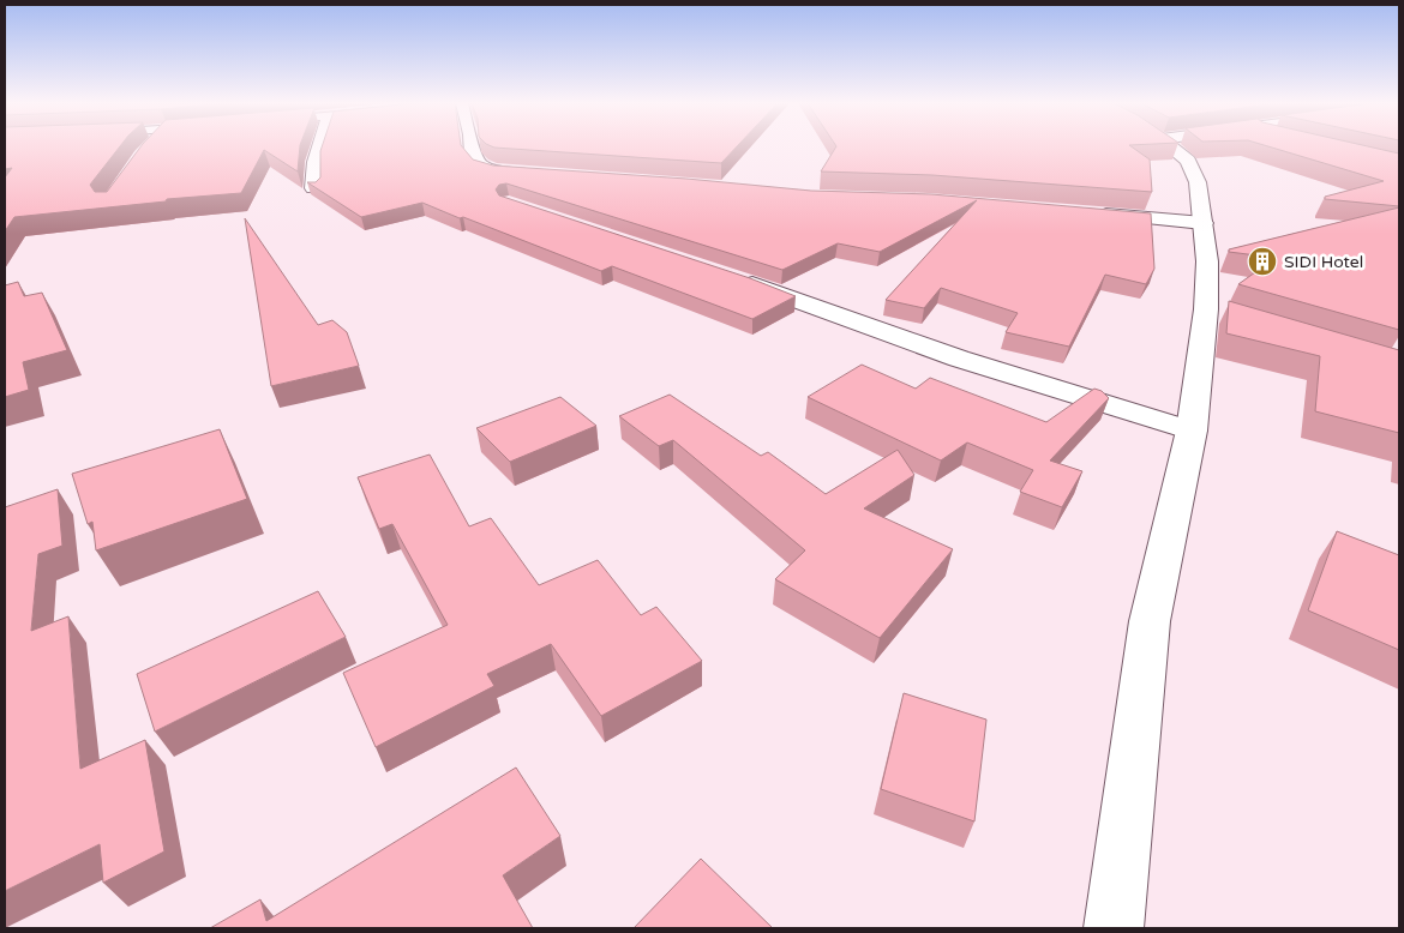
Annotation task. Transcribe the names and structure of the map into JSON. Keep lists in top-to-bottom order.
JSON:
{
  "places": {
    "building": ["SIDI Hotel"]
  }
}
